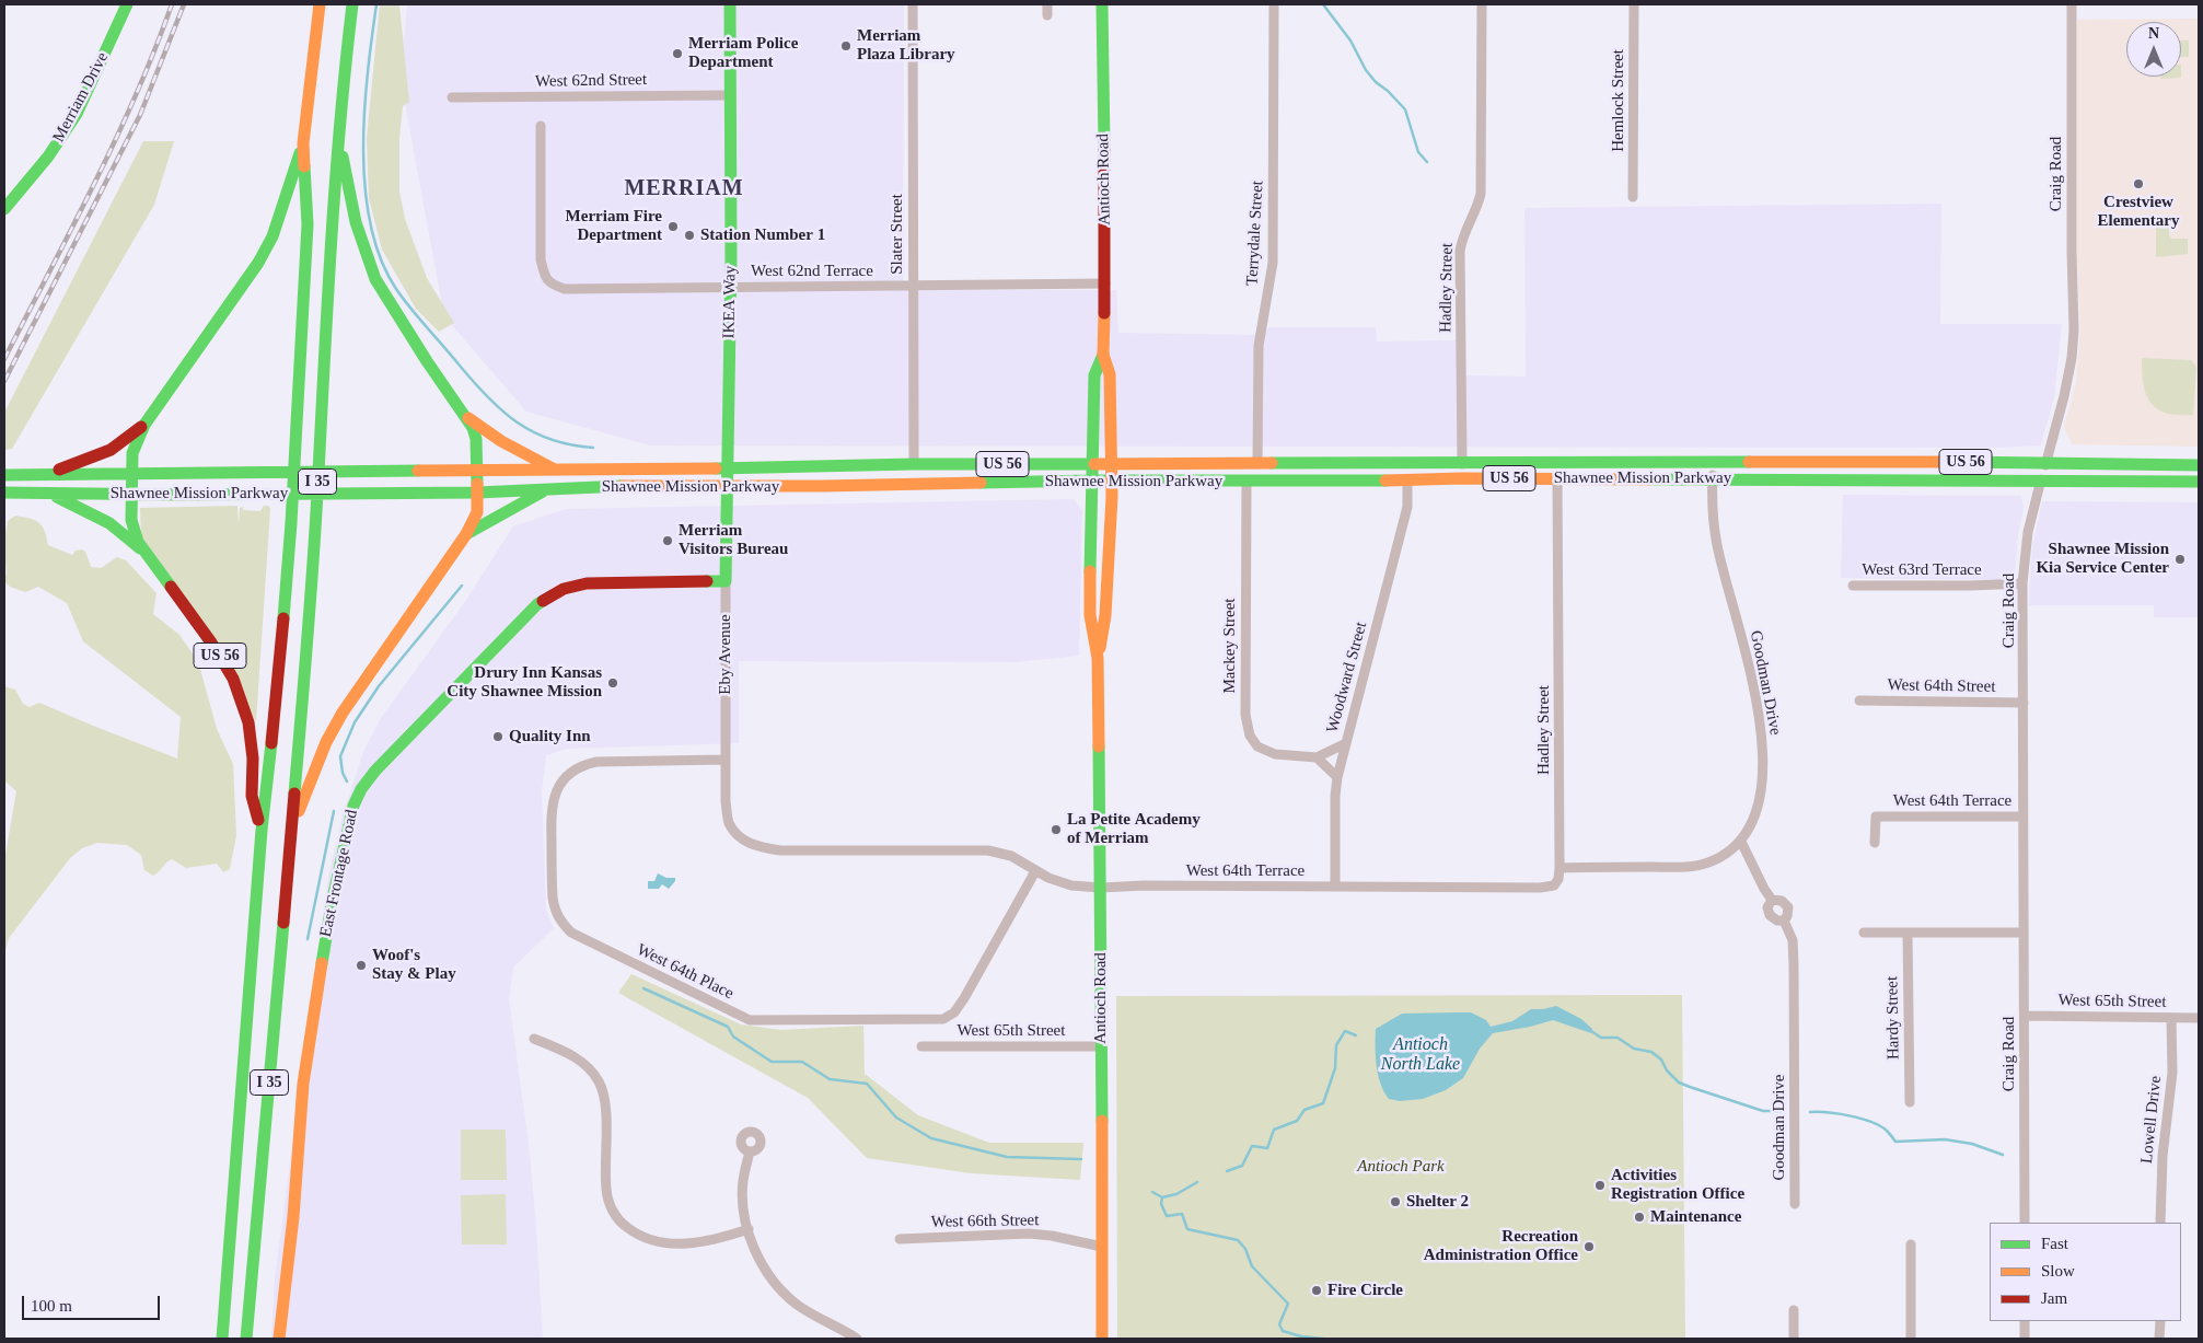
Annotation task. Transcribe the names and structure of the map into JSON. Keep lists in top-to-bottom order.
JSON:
{
  "streets": {
    "main road": [
      "Merriam Drive",
      "Antioch Road",
      "IKEA Way",
      "US 56",
      "Shawnee Mission Parkway",
      "I 35",
      "Eby Avenue",
      "East Frontage Road"
    ],
    "street": [
      "West 62nd Street",
      "Hemlock Street",
      "Craig Road",
      "Terrydale Street",
      "Slater Street",
      "West 62nd Terrace",
      "Hadley Street",
      "West 63rd Terrace",
      "Mackey Street",
      "Woodward Street",
      "Goodman Drive",
      "West 64th Street",
      "West 64th Terrace",
      "West 64th Place",
      "West 65th Street",
      "Hardy Street",
      "Lowell Drive",
      "West 66th Street"
    ]
  },
  "crossings": [
    ["West 62nd Street", "IKEA Way"],
    ["Craig Road", "Shawnee Mission Parkway"],
    ["Craig Road", "West 63rd Terrace"],
    ["Craig Road", "West 64th Street"],
    ["Craig Road", "West 64th Terrace"],
    ["Craig Road", "West 65th Street"],
    ["Antioch Road", "West 62nd Terrace"],
    ["Antioch Road", "Shawnee Mission Parkway"],
    ["Antioch Road", "West 64th Terrace"],
    ["Antioch Road", "West 65th Street"],
    ["Antioch Road", "West 66th Street"],
    ["Terrydale Street", "Shawnee Mission Parkway"],
    ["Slater Street", "West 62nd Terrace"],
    ["Slater Street", "Shawnee Mission Parkway"],
    ["West 62nd Terrace", "IKEA Way"],
    ["Hadley Street", "Shawnee Mission Parkway"],
    ["Hadley Street", "West 64th Terrace"],
    ["IKEA Way", "Shawnee Mission Parkway"],
    ["IKEA Way", "Eby Avenue"],
    ["US 56", "Shawnee Mission Parkway"],
    ["US 56", "I 35"],
    ["Shawnee Mission Parkway", "Mackey Street"],
    ["Shawnee Mission Parkway", "Eby Avenue"],
    ["Shawnee Mission Parkway", "Woodward Street"],
    ["Shawnee Mission Parkway", "Goodman Drive"],
    ["Eby Avenue", "West 64th Terrace"],
    ["Eby Avenue", "East Frontage Road"],
    ["Eby Avenue", "West 64th Place"],
    ["Woodward Street", "West 64th Terrace"],
    ["West 64th Terrace", "West 64th Place"],
    ["West 65th Street", "Lowell Drive"]
  ],
  "districts": ["MERRIAM"],
  "water": ["Antioch North Lake"],
  "parks": ["Antioch Park"],
  "places": [
    "Merriam Plaza Library",
    "Merriam Police Department",
    "Crestview Elementary",
    "Merriam Fire Department",
    "Station Number 1",
    "Merriam Visitors Bureau",
    "Shawnee Mission Kia Service Center",
    "Drury Inn Kansas City Shawnee Mission",
    "Quality Inn",
    "La Petite Academy of Merriam",
    "Woof's Stay & Play",
    "Activities Registration Office",
    "Shelter 2",
    "Maintenance",
    "Recreation Administration Office",
    "Fire Circle"
  ],
  "legend": ["Fast", "Slow", "Jam"],
  "scale_bar": "100 m",
  "north": "top"
}
